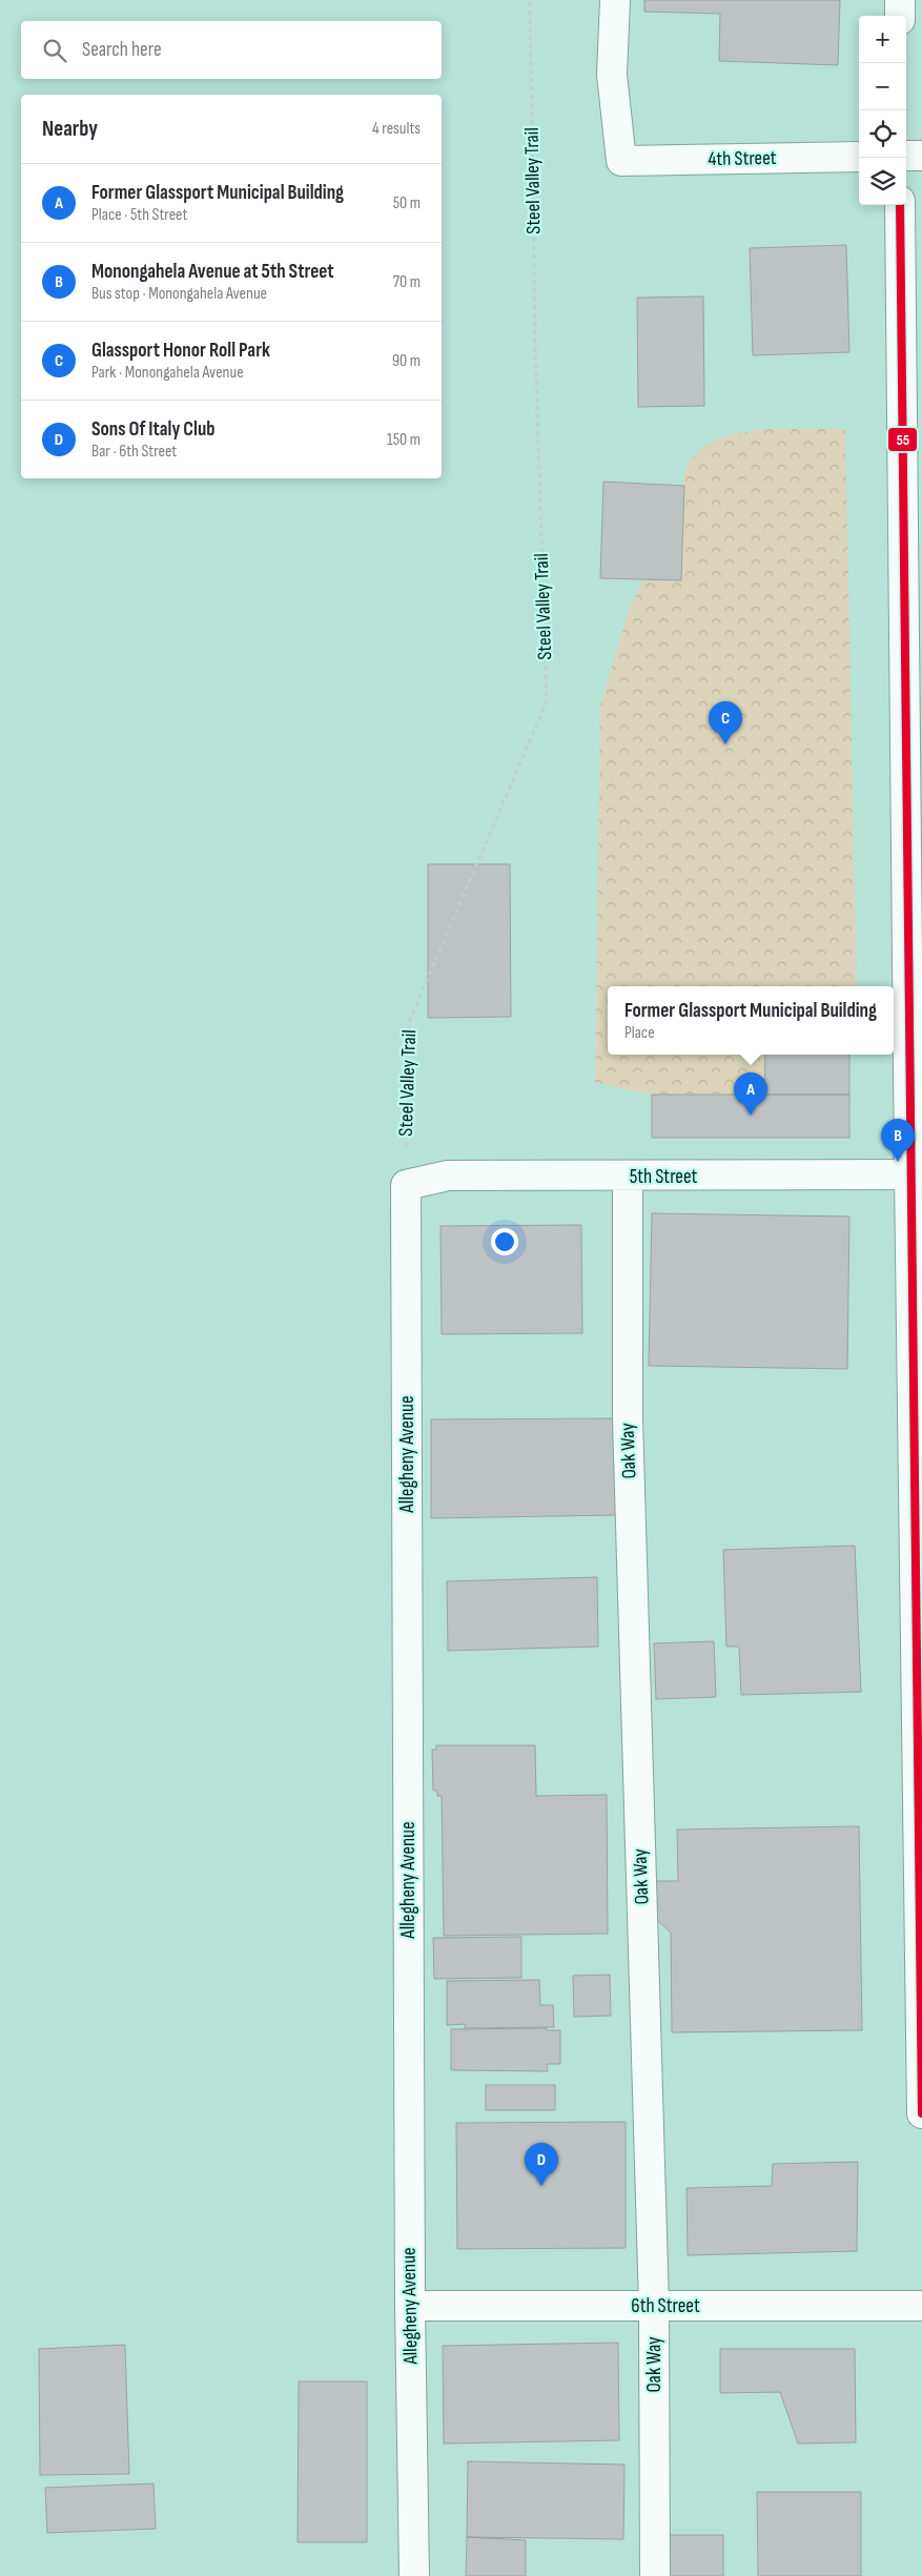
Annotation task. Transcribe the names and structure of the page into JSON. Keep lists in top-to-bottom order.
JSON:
{
  "streets": {
    "street": [
      "4th Street",
      "5th Street",
      "Oak Way",
      "Allegheny Avenue",
      "6th Street"
    ],
    "path": ["Steel Valley Trail"]
  },
  "crossings": [
    ["Steel Valley Trail", "5th Street"],
    ["Steel Valley Trail", "Allegheny Avenue"],
    ["5th Street", "Oak Way"],
    ["5th Street", "Allegheny Avenue"],
    ["Oak Way", "6th Street"],
    ["Allegheny Avenue", "6th Street"]
  ],
  "lines": ["transit line 55"],
  "page": {
    "map_buttons": ["+", "−"],
    "search": "Search here",
    "heading": ["Nearby", "4 results"],
    "list": [
      {
        "mark": "A",
        "name": "Former Glassport Municipal Building",
        "note": "Place · 5th Street",
        "value": "50 m"
      },
      {
        "mark": "B",
        "name": "Monongahela Avenue at 5th Street",
        "note": "Bus stop · Monongahela Avenue",
        "value": "70 m"
      },
      {
        "mark": "C",
        "name": "Glassport Honor Roll Park",
        "note": "Park · Monongahela Avenue",
        "value": "90 m"
      },
      {
        "mark": "D",
        "name": "Sons Of Italy Club",
        "note": "Bar · 6th Street",
        "value": "150 m"
      }
    ],
    "pins": [
      "C",
      "A",
      "B",
      "D"
    ],
    "popup": ["Former Glassport Municipal Building", "Place"]
  }
}
